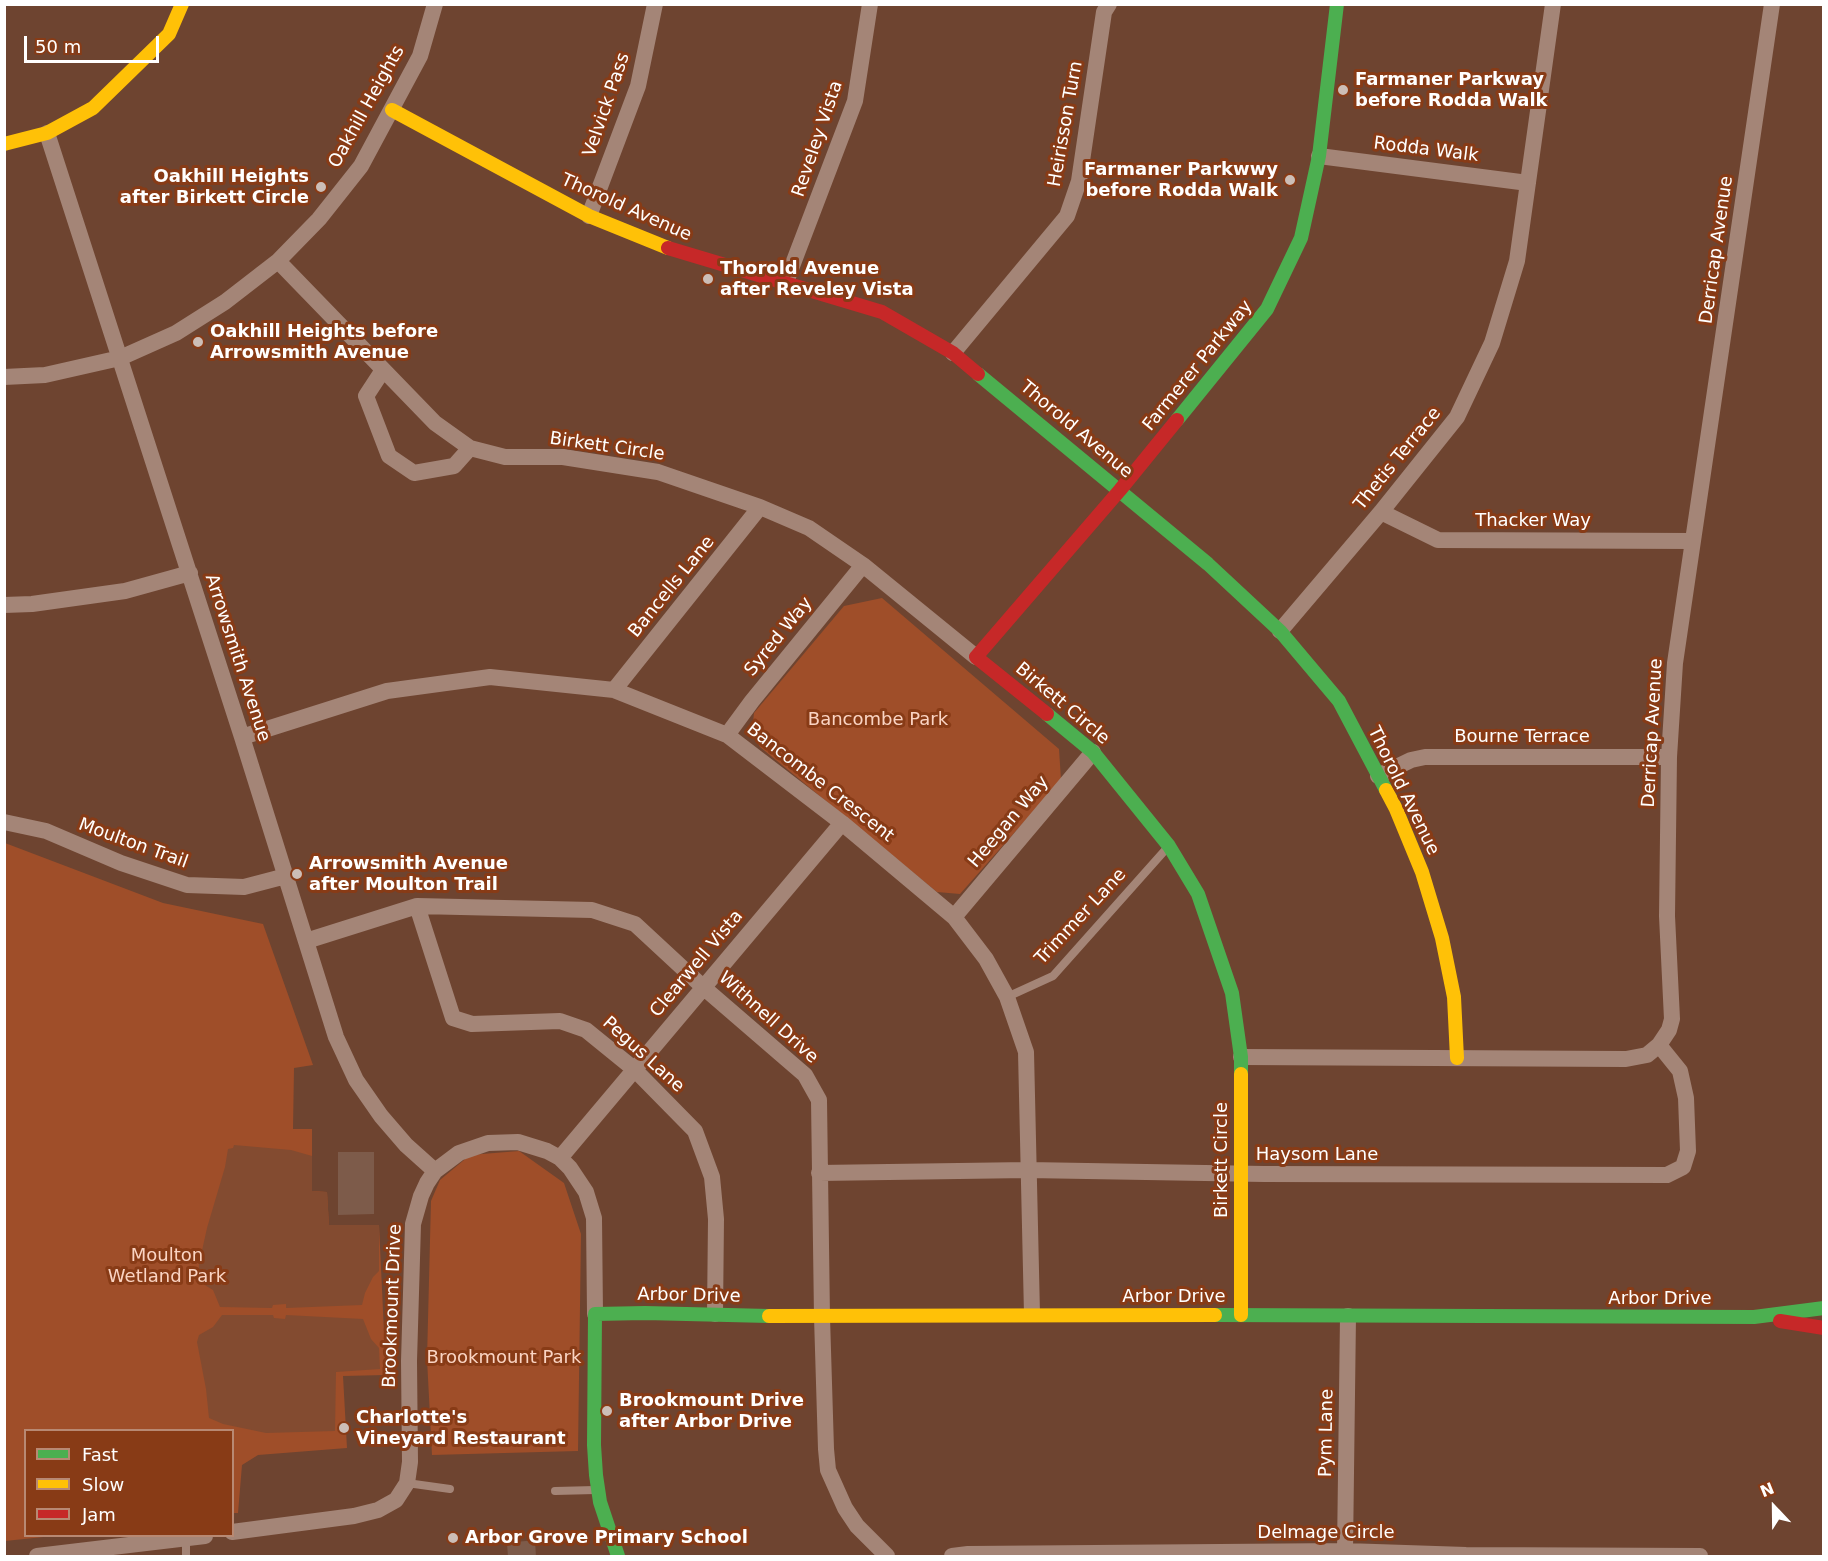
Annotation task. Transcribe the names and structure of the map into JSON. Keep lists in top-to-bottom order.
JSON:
{
  "streets": {
    "street": [
      "Velvick Pass",
      "Oakhill Heights",
      "Heirisson Turn",
      "Reveley Vista",
      "Rodda Walk",
      "Thorold Avenue",
      "Derricap Avenue",
      "Farmerer Parkway",
      "Birkett Circle",
      "Thetis Terrace",
      "Thacker Way",
      "Bancells Lane",
      "Syred Way",
      "Arrowsmith Avenue",
      "Bourne Terrace",
      "Bancombe Crescent",
      "Heegan Way",
      "Moulton Trail",
      "Clearwell Vista",
      "Withnell Drive",
      "Pegus Lane",
      "Haysom Lane",
      "Arbor Drive",
      "Brookmount Drive",
      "Pym Lane",
      "Delmage Circle"
    ],
    "lane": ["Trimmer Lane"]
  },
  "crossings": [
    ["Velvick Pass", "Thorold Avenue"],
    ["Oakhill Heights", "Thorold Avenue"],
    ["Oakhill Heights", "Birkett Circle"],
    ["Oakhill Heights", "Arrowsmith Avenue"],
    ["Heirisson Turn", "Thorold Avenue"],
    ["Reveley Vista", "Thorold Avenue"],
    ["Rodda Walk", "Farmerer Parkway"],
    ["Rodda Walk", "Thetis Terrace"],
    ["Thorold Avenue", "Farmerer Parkway"],
    ["Thorold Avenue", "Thetis Terrace"],
    ["Thorold Avenue", "Bourne Terrace"],
    ["Derricap Avenue", "Thacker Way"],
    ["Derricap Avenue", "Bourne Terrace"],
    ["Derricap Avenue", "Haysom Lane"],
    ["Farmerer Parkway", "Birkett Circle"],
    ["Birkett Circle", "Bancells Lane"],
    ["Birkett Circle", "Syred Way"],
    ["Birkett Circle", "Heegan Way"],
    ["Birkett Circle", "Trimmer Lane"],
    ["Birkett Circle", "Haysom Lane"],
    ["Birkett Circle", "Arbor Drive"],
    ["Thetis Terrace", "Thacker Way"],
    ["Bancells Lane", "Bancombe Crescent"],
    ["Syred Way", "Bancombe Crescent"],
    ["Arrowsmith Avenue", "Bancombe Crescent"],
    ["Arrowsmith Avenue", "Moulton Trail"],
    ["Arrowsmith Avenue", "Withnell Drive"],
    ["Arrowsmith Avenue", "Brookmount Drive"],
    ["Bancombe Crescent", "Heegan Way"],
    ["Bancombe Crescent", "Trimmer Lane"],
    ["Bancombe Crescent", "Clearwell Vista"],
    ["Bancombe Crescent", "Haysom Lane"],
    ["Bancombe Crescent", "Arbor Drive"],
    ["Clearwell Vista", "Withnell Drive"],
    ["Clearwell Vista", "Pegus Lane"],
    ["Clearwell Vista", "Brookmount Drive"],
    ["Withnell Drive", "Pegus Lane"],
    ["Withnell Drive", "Haysom Lane"],
    ["Withnell Drive", "Arbor Drive"],
    ["Pegus Lane", "Arbor Drive"],
    ["Arbor Drive", "Brookmount Drive"],
    ["Arbor Drive", "Pym Lane"],
    ["Pym Lane", "Delmage Circle"]
  ],
  "parks": ["Bancombe Park", "Moulton Wetland Park", "Brookmount Park"],
  "places": [
    "Farmaner Parkway before Rodda Walk",
    "Farmaner Parkwwy before Rodda Walk",
    "Oakhill Heights after Birkett Circle",
    "Thorold Avenue after Reveley Vista",
    "Oakhill Heights before Arrowsmith Avenue",
    "Arrowsmith Avenue after Moulton Trail",
    "Brookmount Drive after Arbor Drive",
    "Charlotte's Vineyard Restaurant",
    "Arbor Grove Primary School"
  ],
  "legend": ["Fast", "Slow", "Jam"],
  "scale_bar": "50 m",
  "north": "top"
}
